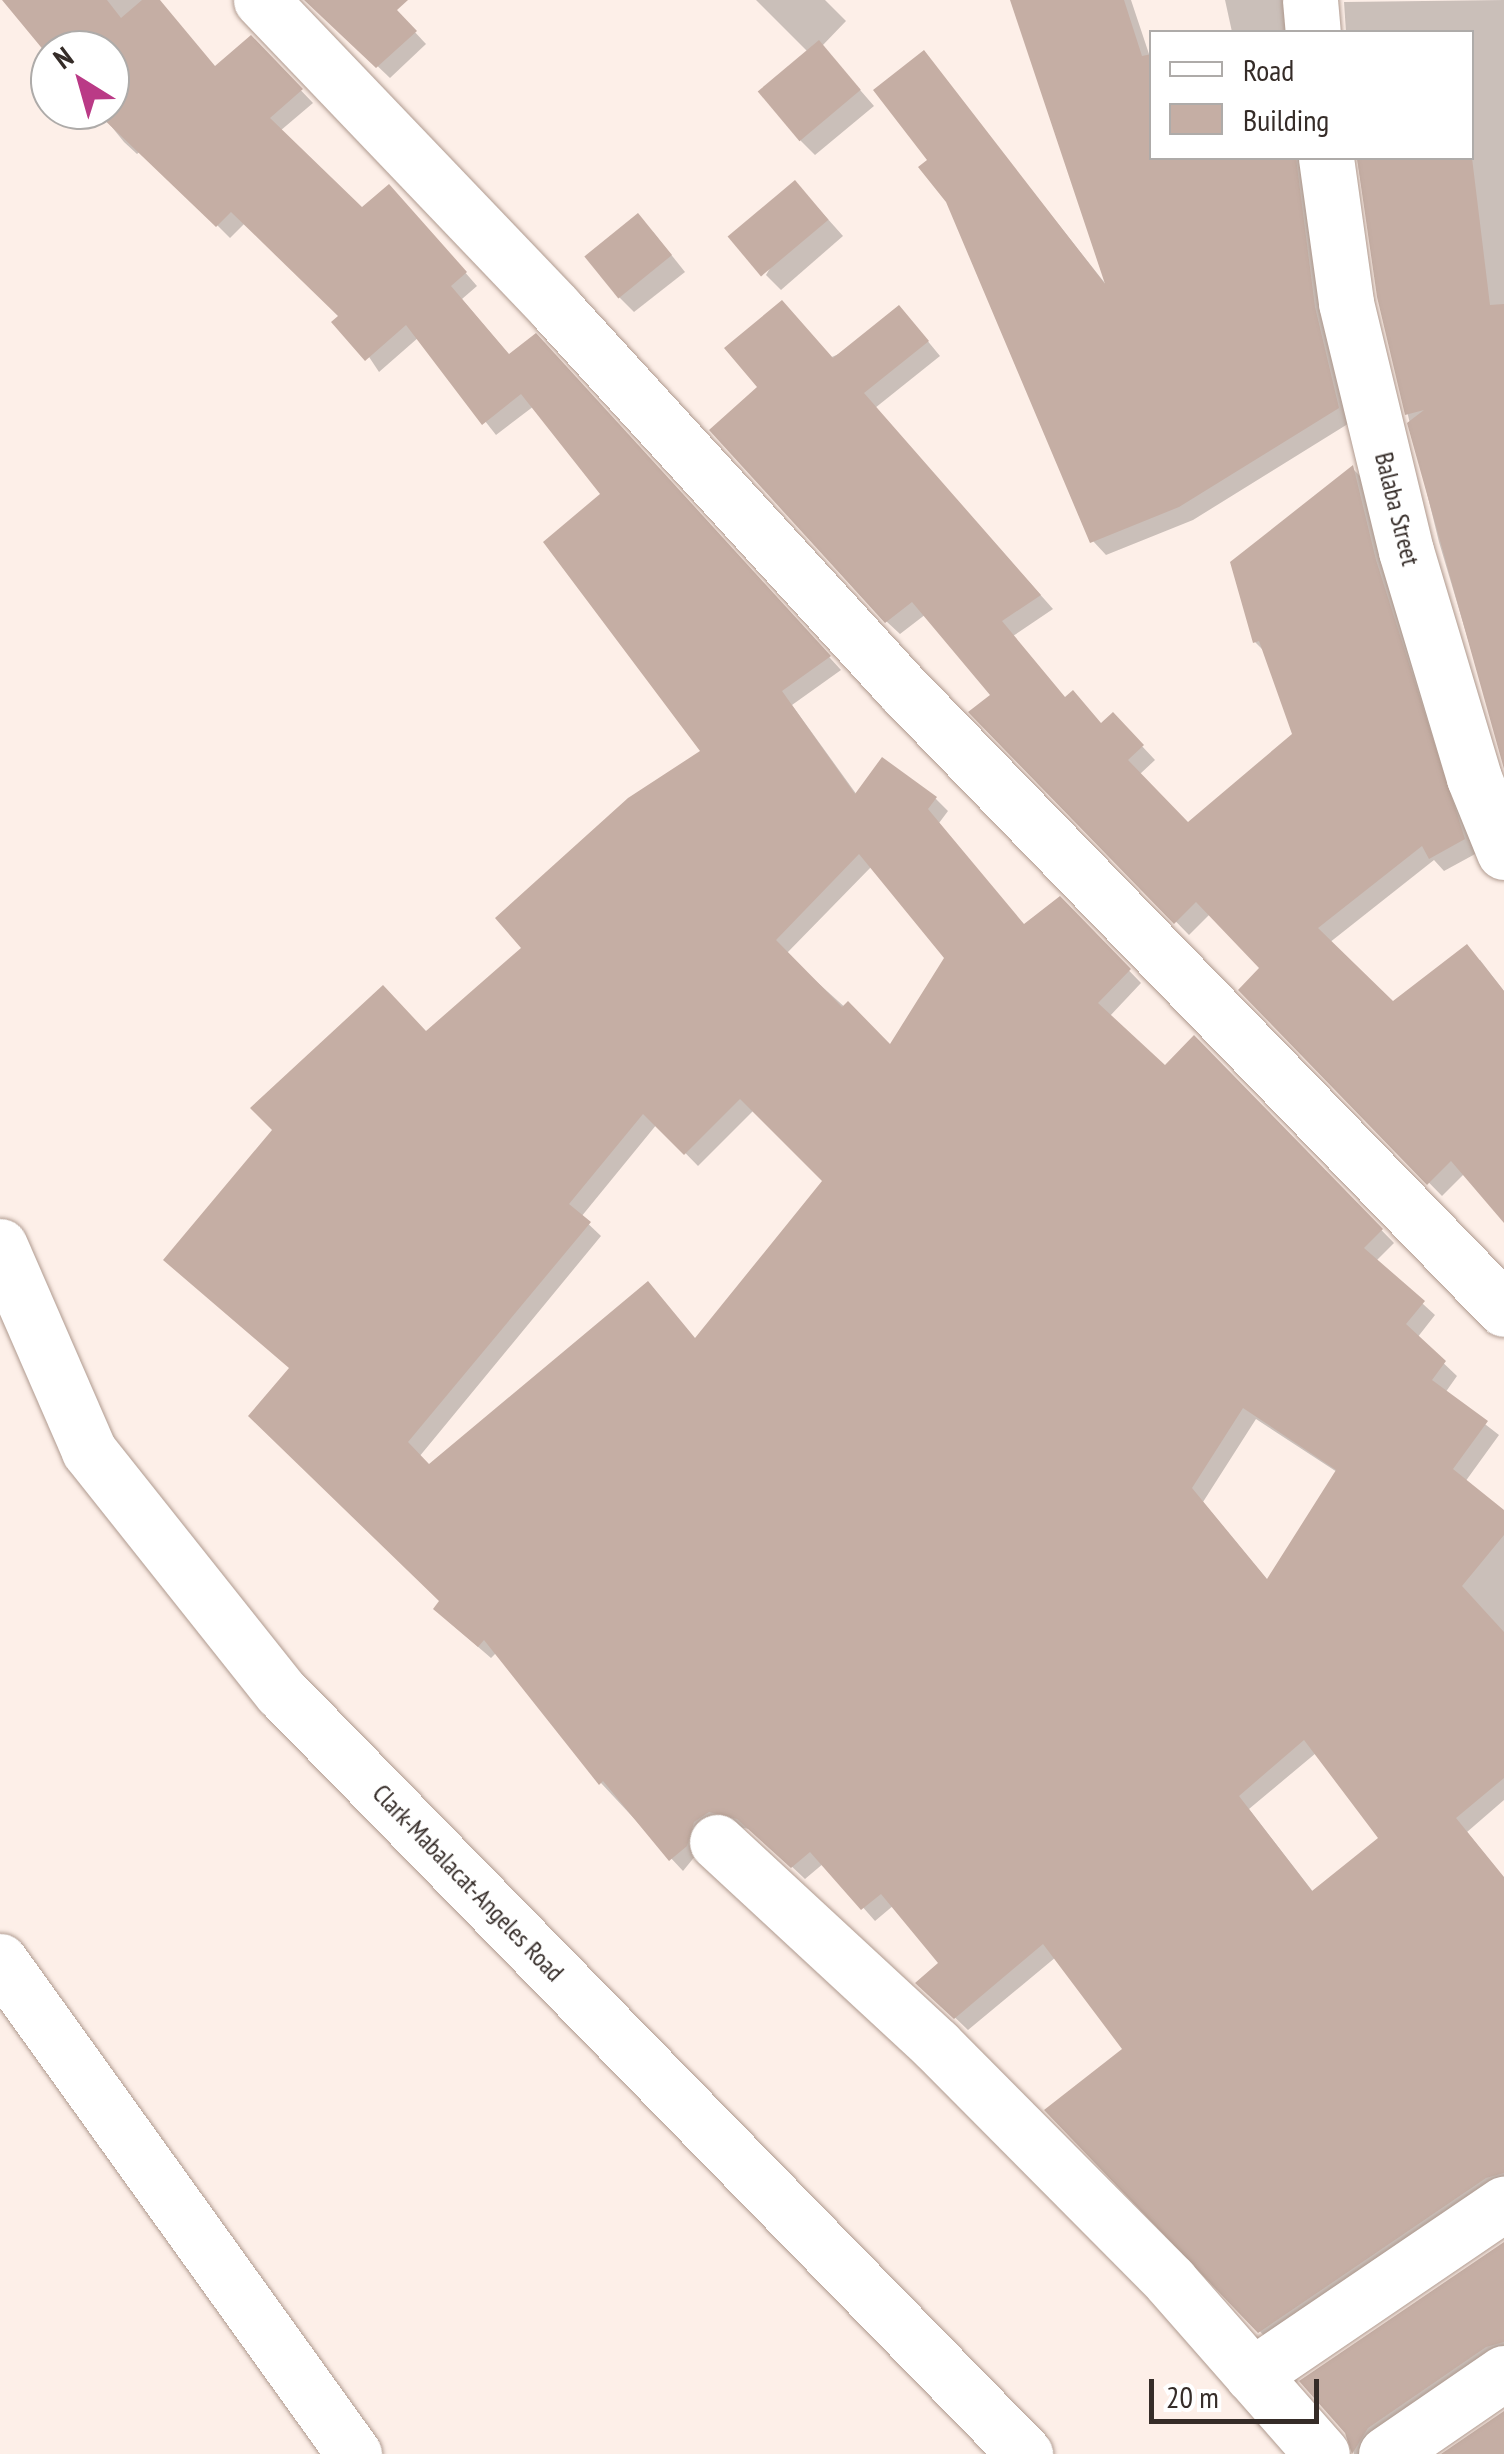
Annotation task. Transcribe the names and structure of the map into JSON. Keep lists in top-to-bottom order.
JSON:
{
  "streets": {
    "street": ["Balaba Street", "Clark-Mabalacat-Angeles Road"]
  },
  "legend": ["Road", "Building"],
  "scale_bar": "20 m",
  "north": "top left"
}
